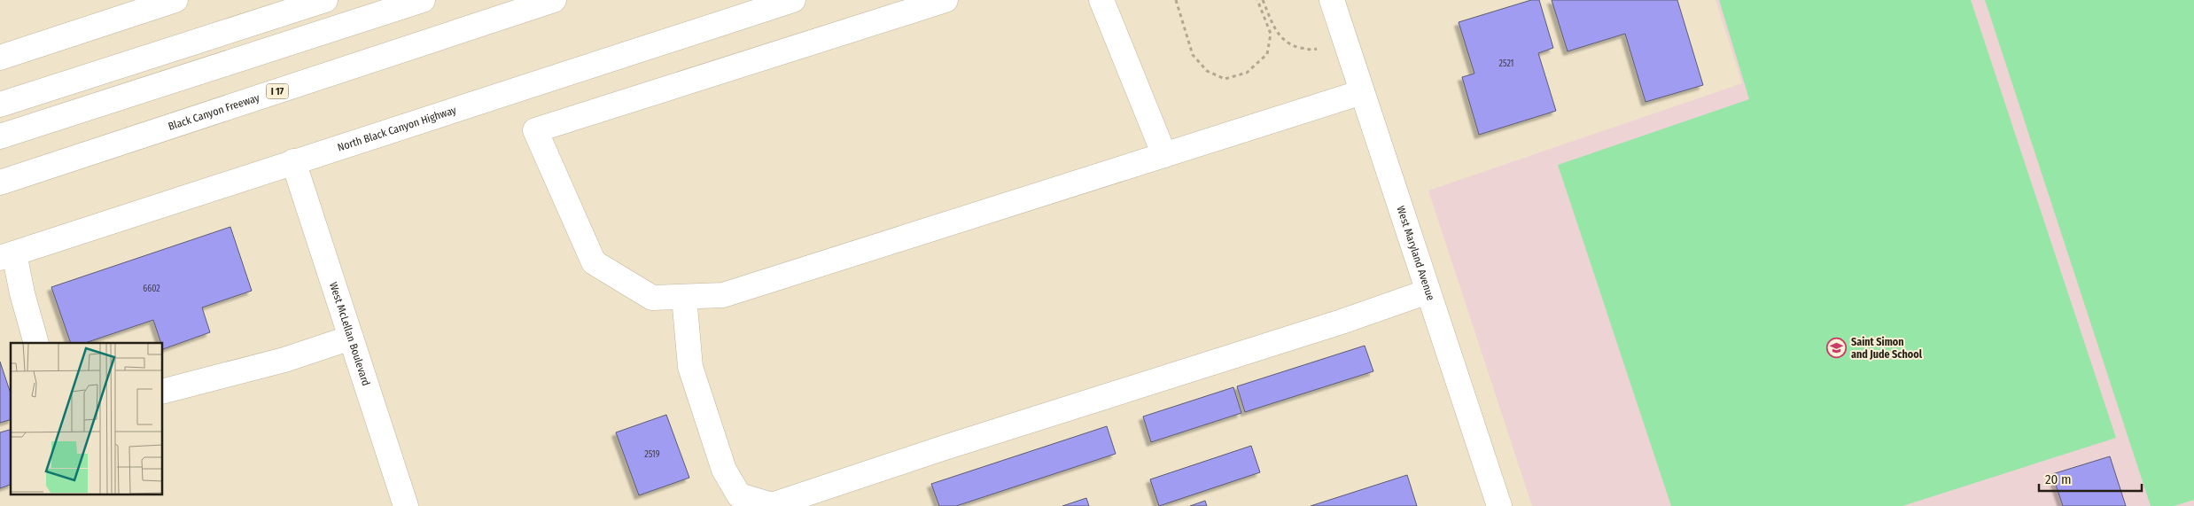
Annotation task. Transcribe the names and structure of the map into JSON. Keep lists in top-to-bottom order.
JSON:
{
  "streets": {
    "main road": [
      "I 17",
      "Black Canyon Freeway",
      "North Black Canyon Highway",
      "West Maryland Avenue",
      "West McLellan Boulevard"
    ]
  },
  "crossings": [
    ["North Black Canyon Highway", "West McLellan Boulevard"]
  ],
  "places": {
    "school or university": ["Saint Simon and Jude School"]
  },
  "house_numbers": ["2521", "6602", "2519"],
  "scale_bar": "20 m"
}
